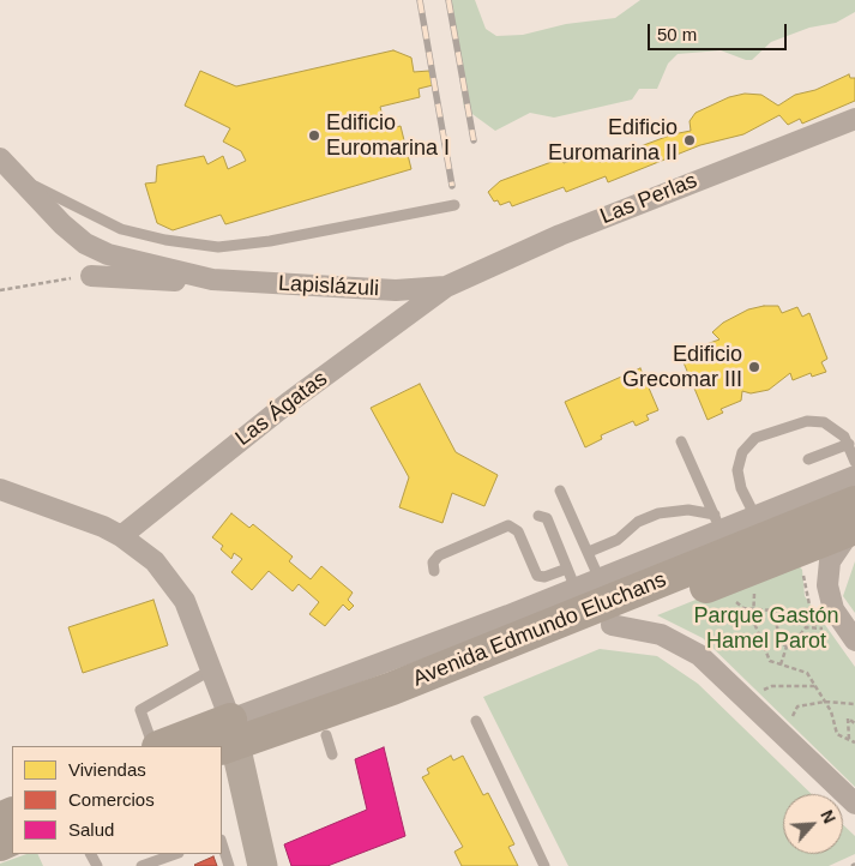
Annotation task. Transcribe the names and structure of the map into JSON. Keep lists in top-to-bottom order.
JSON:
{
  "streets": {
    "main road": ["Avenida Edmundo Eluchans"],
    "street": ["Las Perlas", "Lapislázuli", "Las Ágatas"]
  },
  "crossings": [
    ["Las Perlas", "Lapislázuli"],
    ["Las Perlas", "Las Ágatas"],
    ["Lapislázuli", "Las Ágatas"]
  ],
  "parks": ["Parque Gastón Hamel Parot"],
  "places": ["Edificio Euromarina I", "Edificio Euromarina II", "Edificio Grecomar III"],
  "legend": ["Viviendas", "Comercios", "Salud"],
  "scale_bar": "50 m",
  "north": "top right"
}
